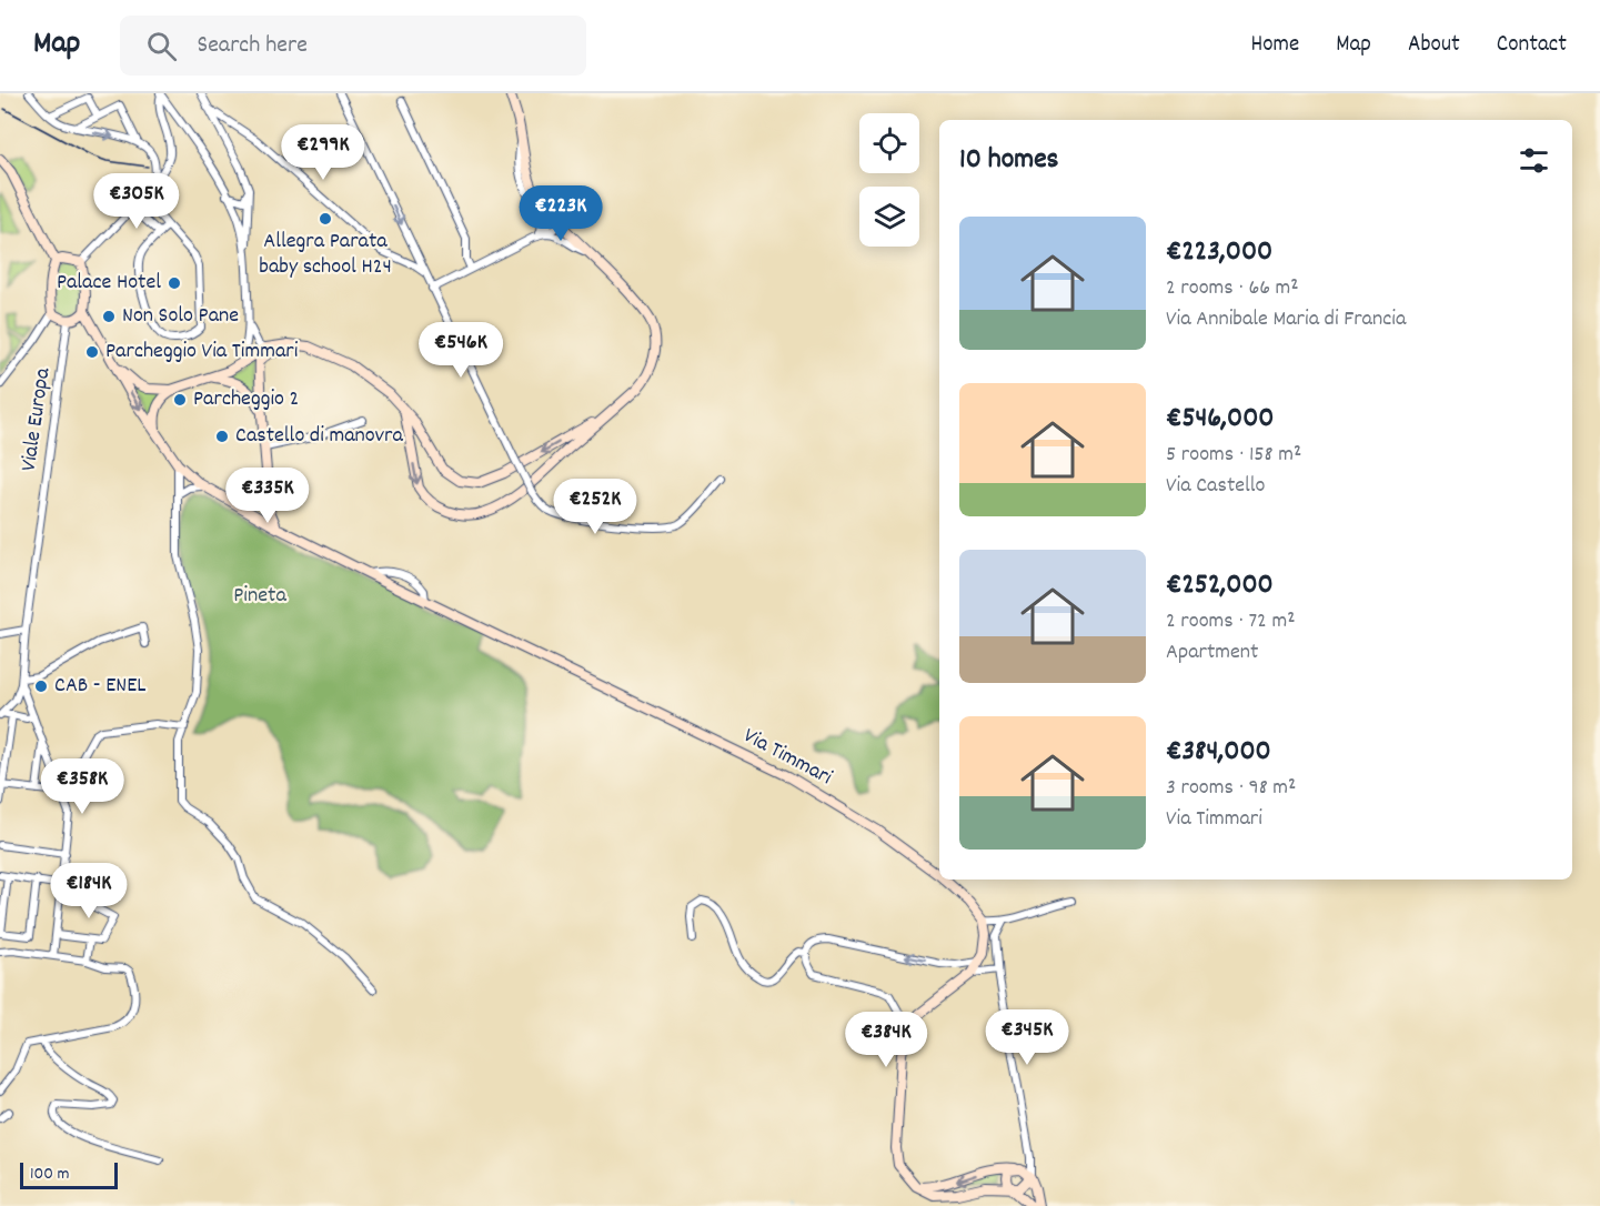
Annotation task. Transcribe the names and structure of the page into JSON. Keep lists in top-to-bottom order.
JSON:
{
  "streets": {
    "main road": ["Via Timmari"],
    "street": ["Viale Europa"]
  },
  "parks": ["Pineta"],
  "places": [
    "Allegra Parata baby school H24",
    "Palace Hotel",
    "Non Solo Pane",
    "Parcheggio Via Timmari",
    "Parcheggio 2",
    "Castello di manovra",
    "CAB - ENEL"
  ],
  "scale_bar": "100 m",
  "page": {
    "header": "Map",
    "search": "Search here",
    "nav": [
      "Home",
      "Map",
      "About",
      "Contact"
    ],
    "heading": "10 homes",
    "price": [
      "€299K",
      "€305K",
      "€223K",
      "€546K",
      "€335K",
      "€252K",
      "€358K",
      "€184K",
      "€345K",
      "€384K"
    ],
    "list": [
      {
        "name": "€223,000",
        "note": "2 rooms · 66 m² · Via Annibale Maria di Francia"
      },
      {
        "name": "€546,000",
        "note": "5 rooms · 158 m² · Via Castello"
      },
      {
        "name": "€252,000",
        "note": "2 rooms · 72 m² · Apartment"
      },
      {
        "name": "€384,000",
        "note": "3 rooms · 98 m² · Via Timmari"
      }
    ],
    "scale": "100 m"
  }
}
